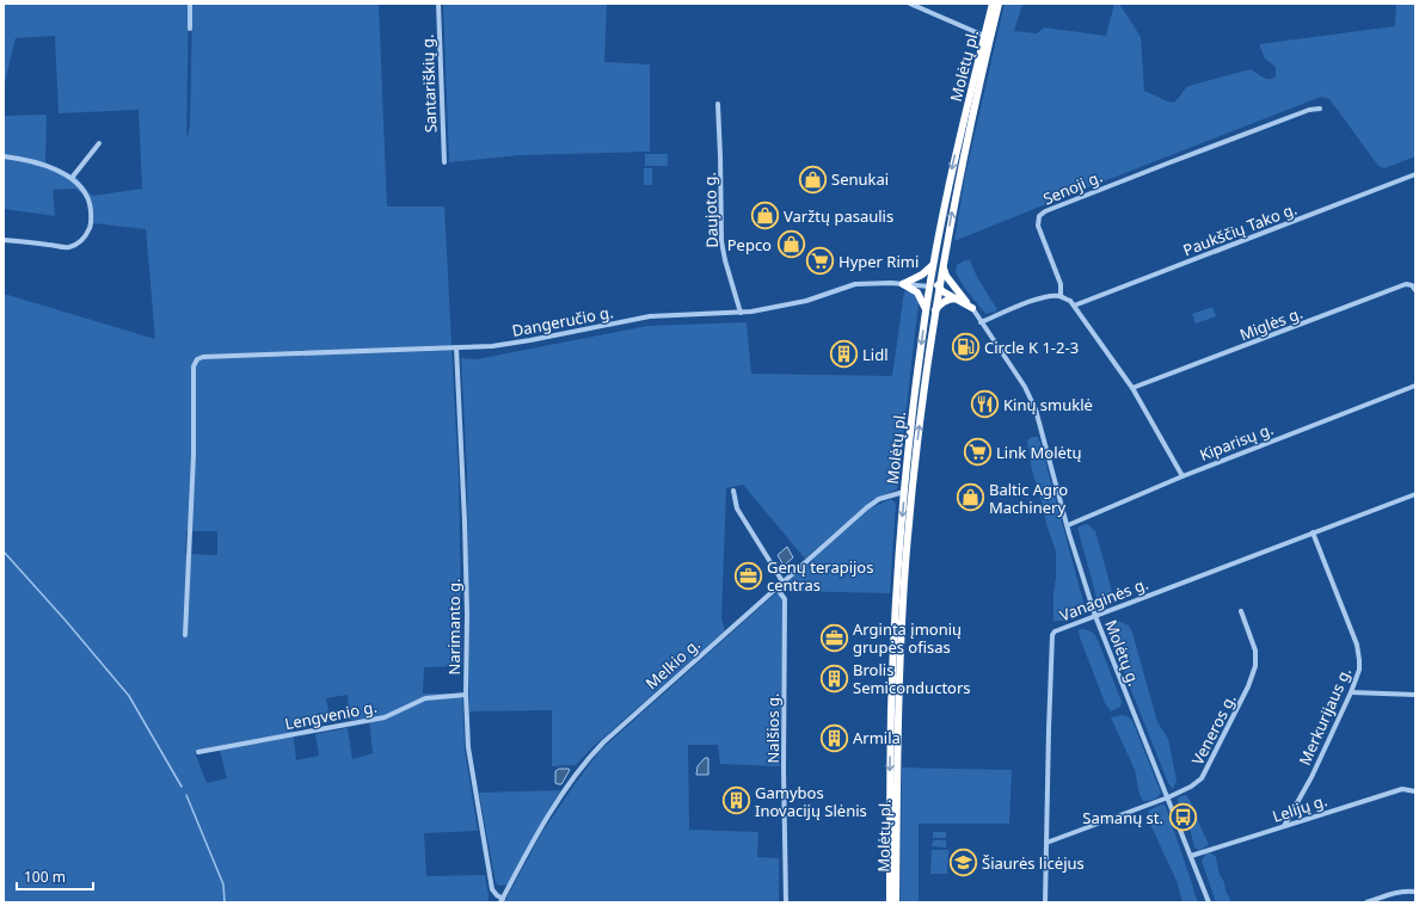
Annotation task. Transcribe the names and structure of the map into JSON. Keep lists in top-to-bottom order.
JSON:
{
  "streets": {
    "highway": ["Molėtų pl."],
    "street": [
      "Santariškių g.",
      "Senoji g.",
      "Daujoto g.",
      "Paukščių Tako g.",
      "Dangeručio g.",
      "Miglės g.",
      "Kiparisų g.",
      "Vanaginės g.",
      "Narimanto g.",
      "Molėtų g.",
      "Melkio g.",
      "Lengvenio g.",
      "Merkurijaus g.",
      "Nalšios g.",
      "Veneros g.",
      "Lelijų g."
    ]
  },
  "crossings": [
    ["Molėtų pl.", "Dangeručio g."],
    ["Molėtų pl.", "Melkio g."],
    ["Daujoto g.", "Dangeručio g."],
    ["Dangeručio g.", "Narimanto g."],
    ["Kiparisų g.", "Molėtų g."],
    ["Vanaginės g.", "Molėtų g."],
    ["Vanaginės g.", "Merkurijaus g."],
    ["Vanaginės g.", "Veneros g."],
    ["Narimanto g.", "Melkio g."],
    ["Narimanto g.", "Lengvenio g."],
    ["Molėtų g.", "Veneros g."],
    ["Molėtų g.", "Lelijų g."],
    ["Melkio g.", "Nalšios g."],
    ["Merkurijaus g.", "Lelijų g."]
  ],
  "places": {
    "shop": [
      "Senukai",
      "Varžtų pasaulis",
      "Pepco",
      "Baltic Agro Machinery"
    ],
    "supermarket": ["Hyper Rimi", "Link Molėtų"],
    "fuel station": ["Circle K 1-2-3"],
    "building": [
      "Lidl",
      "Brolis Semiconductors",
      "Armila",
      "Gamybos Inovacijų Slėnis"
    ],
    "restaurant": ["Kinų smuklė"],
    "office": ["Genų terapijos centras", "Arginta įmonių grupės ofisas"],
    "bus stop": ["Samanų st."],
    "school or university": ["Šiaurės licėjus"]
  },
  "scale_bar": "100 m"
}
